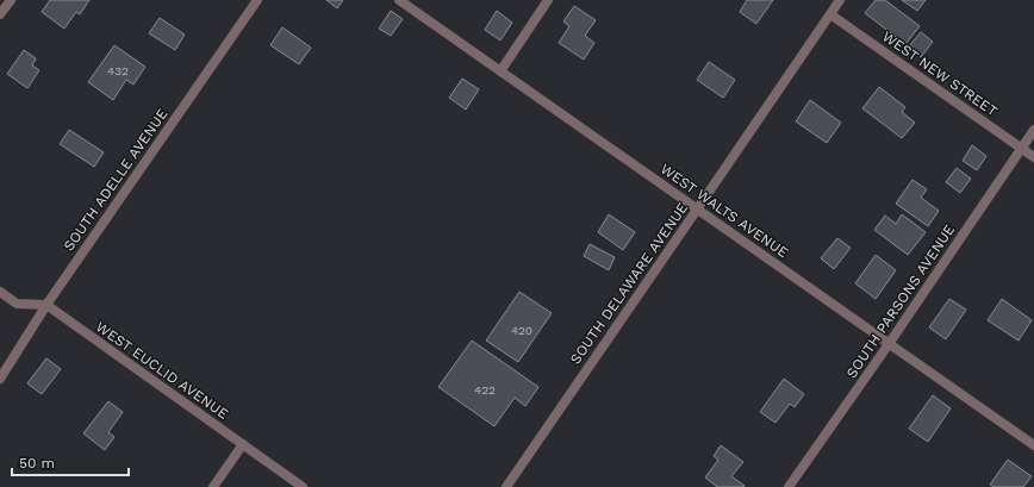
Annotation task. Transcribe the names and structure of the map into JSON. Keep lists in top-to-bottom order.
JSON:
{
  "streets": {
    "street": [
      "WEST NEW STREET",
      "SOUTH ADELLE AVENUE",
      "WEST WALTS AVENUE",
      "SOUTH DELAWARE AVENUE",
      "SOUTH PARSONS AVENUE",
      "WEST EUCLID AVENUE"
    ]
  },
  "crossings": [
    ["WEST NEW STREET", "SOUTH DELAWARE AVENUE"],
    ["WEST NEW STREET", "SOUTH PARSONS AVENUE"],
    ["SOUTH ADELLE AVENUE", "WEST EUCLID AVENUE"],
    ["WEST WALTS AVENUE", "SOUTH DELAWARE AVENUE"],
    ["WEST WALTS AVENUE", "SOUTH PARSONS AVENUE"]
  ],
  "house_numbers": ["432", "420", "422"],
  "scale_bar": "50 m"
}
